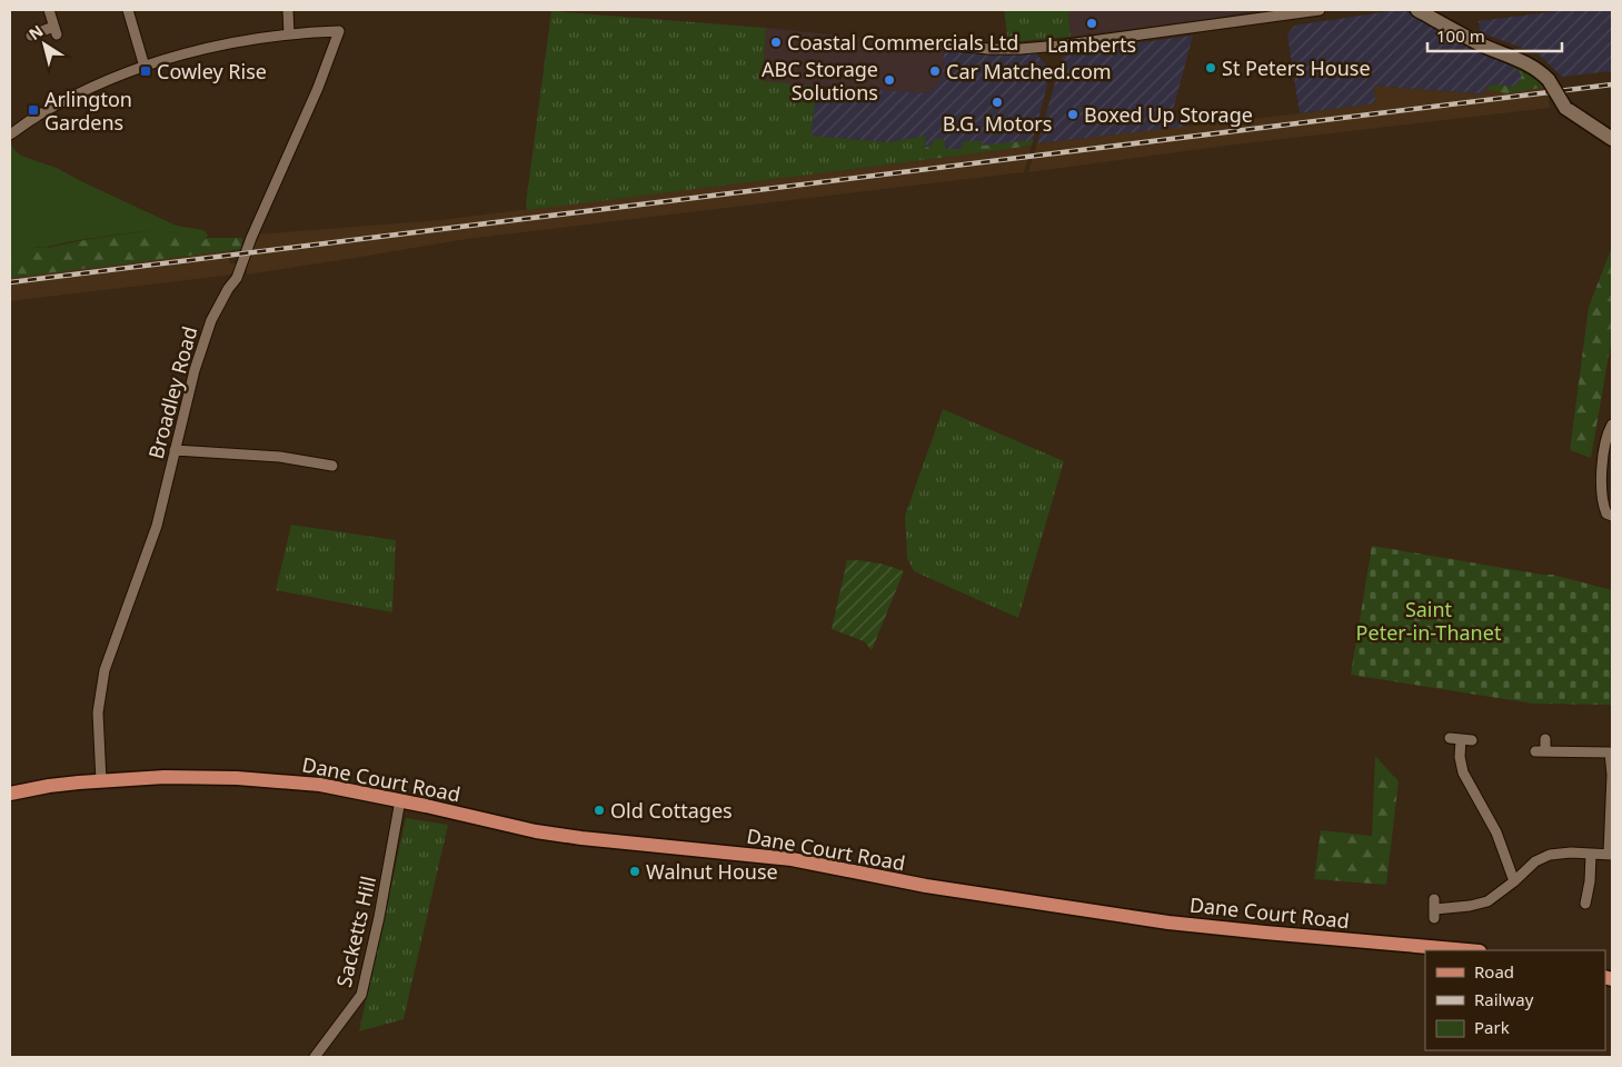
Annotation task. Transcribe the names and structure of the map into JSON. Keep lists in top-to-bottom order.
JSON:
{
  "streets": {
    "main road": ["Dane Court Road"],
    "street": ["Broadley Road", "Sacketts Hill"]
  },
  "crossings": [
    ["Broadley Road", "Dane Court Road"],
    ["Dane Court Road", "Sacketts Hill"]
  ],
  "parks": ["Saint Peter-in-Thanet"],
  "places": {
    "other": [
      "Lamberts",
      "Coastal Commercials Ltd",
      "St Peters House",
      "Car Matched.com",
      "ABC Storage Solutions",
      "B.G. Motors",
      "Boxed Up Storage",
      "Old Cottages",
      "Walnut House"
    ],
    "transit": ["Cowley Rise", "Arlington Gardens"]
  },
  "legend": ["Road", "Railway", "Park"],
  "scale_bar": "100 m",
  "north": "top left"
}
